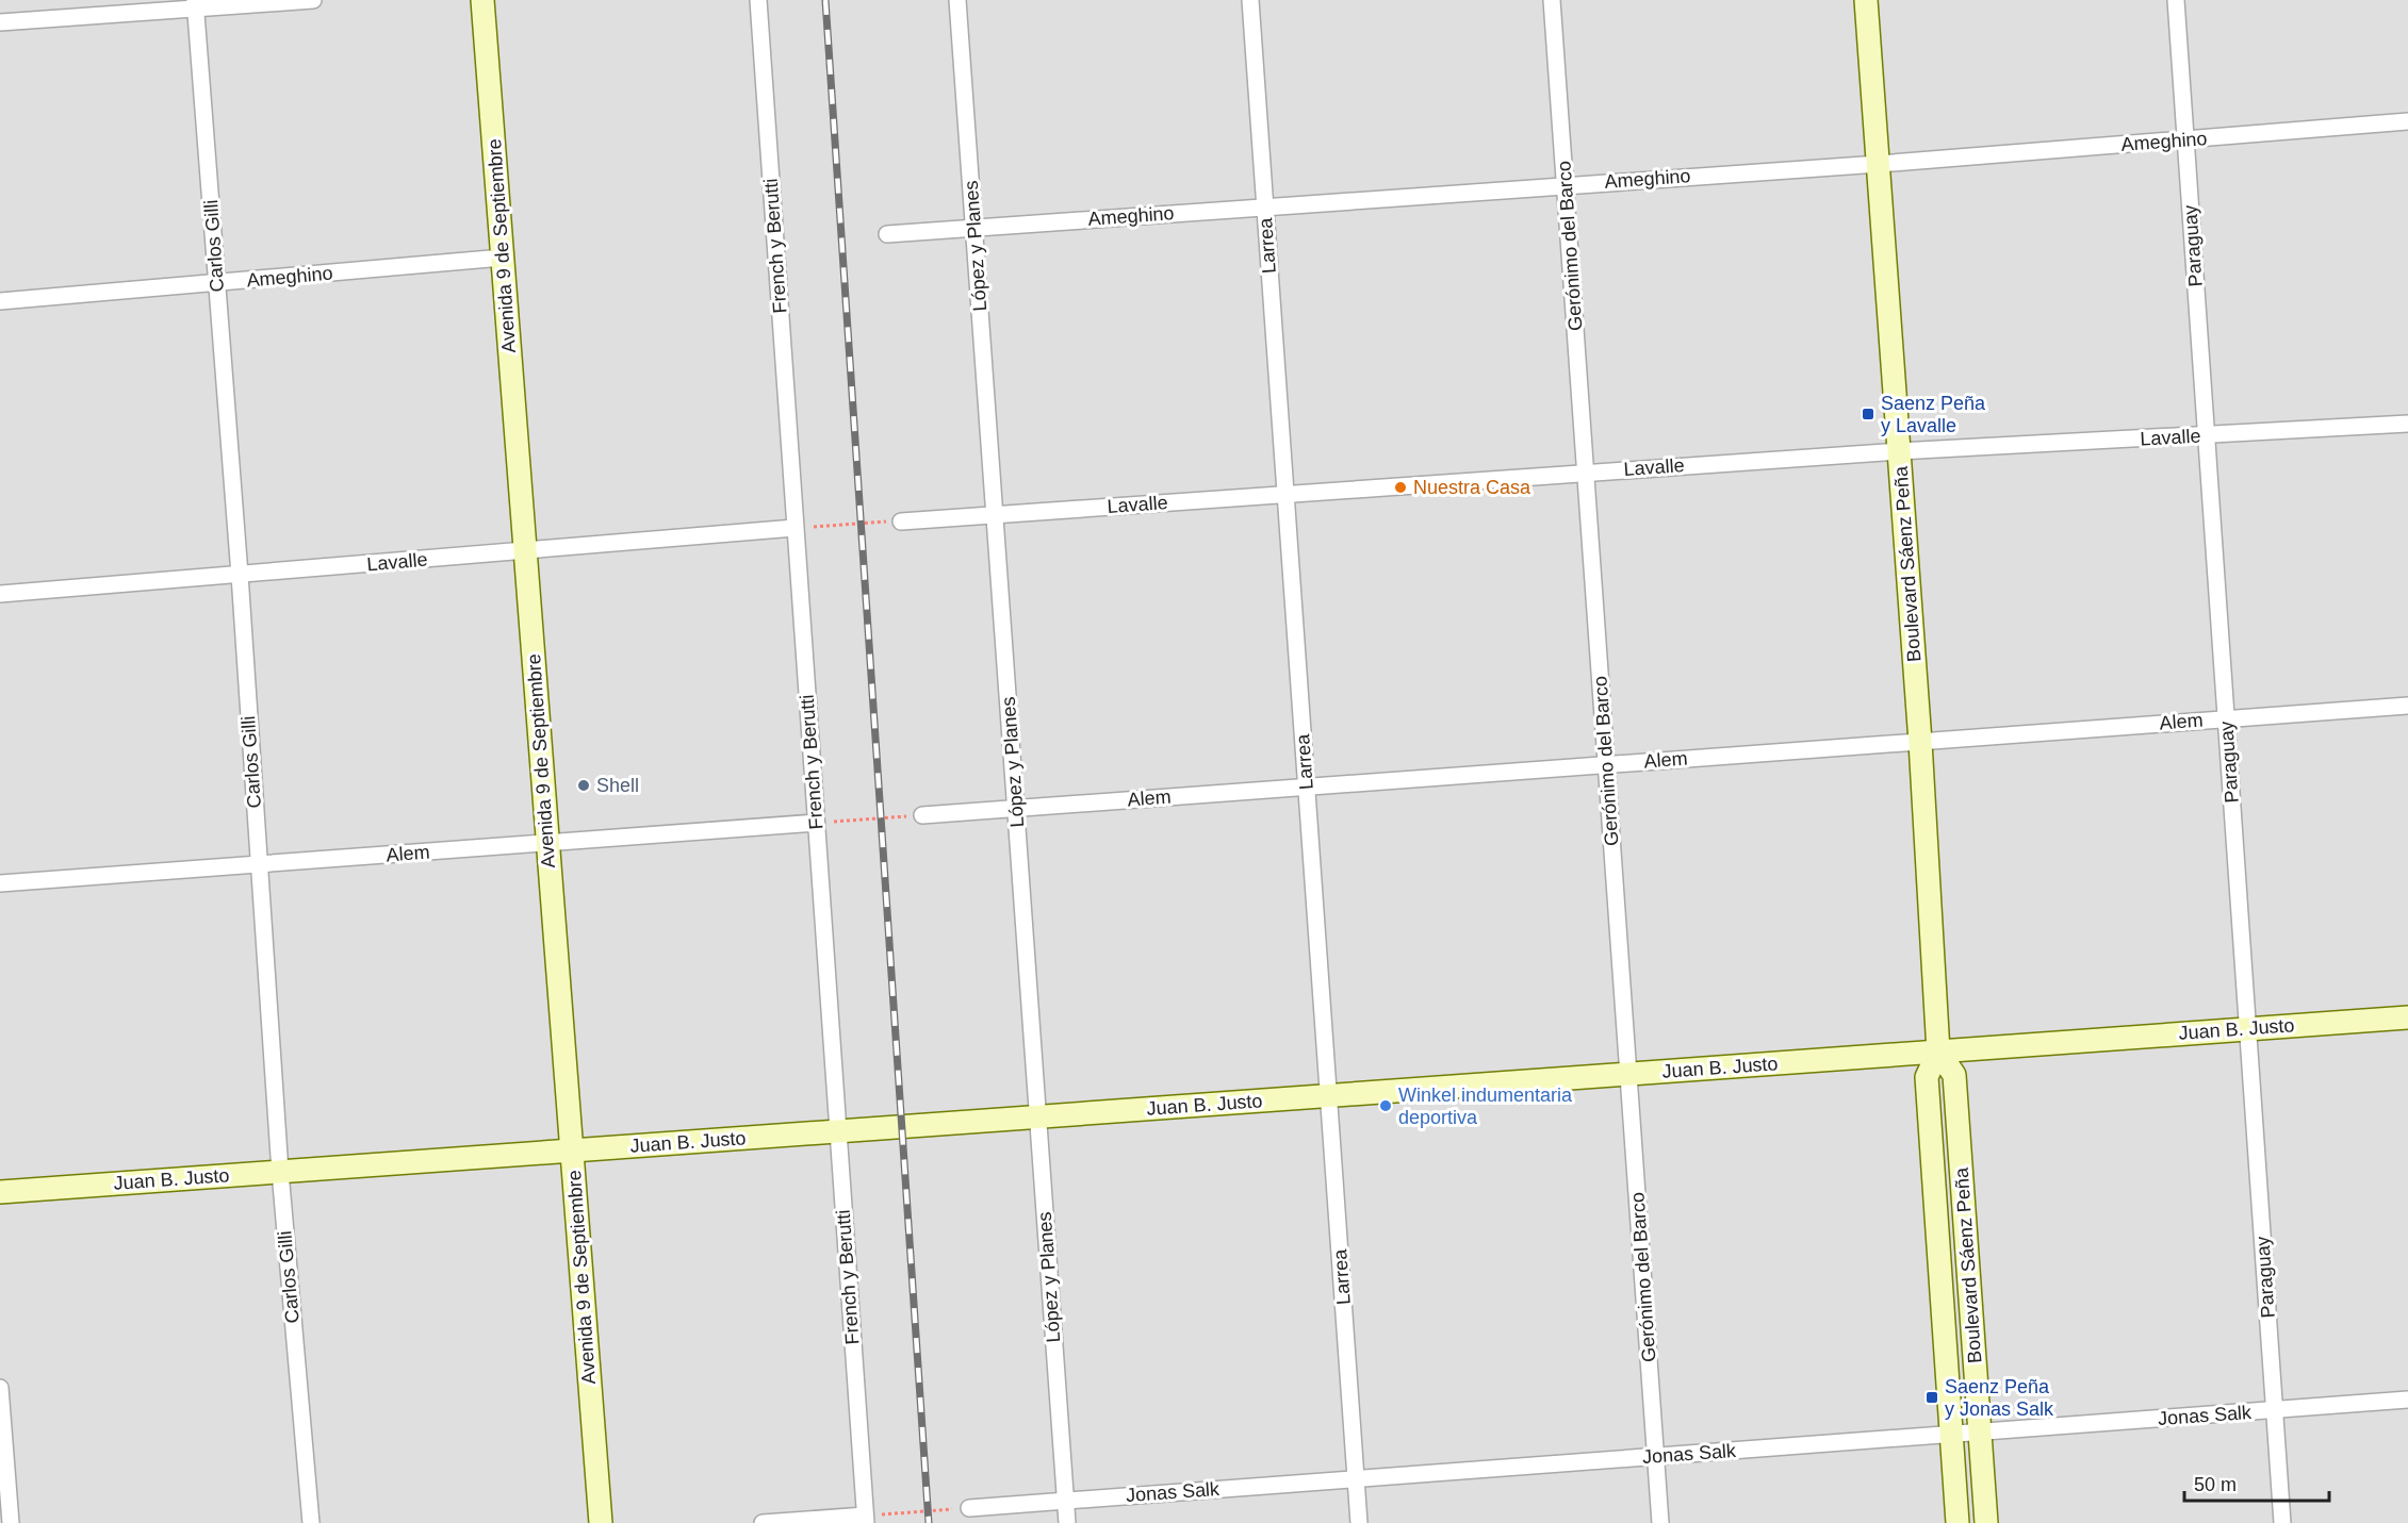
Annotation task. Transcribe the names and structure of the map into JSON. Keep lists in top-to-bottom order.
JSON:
{
  "streets": {
    "street": [
      "Ameghino",
      "Carlos Gilli",
      "Avenida 9 de Septiembre",
      "French y Berutti",
      "López y Planes",
      "Larrea",
      "Gerónimo del Barco",
      "Paraguay",
      "Lavalle",
      "Boulevard Sáenz Peña",
      "Alem",
      "Juan B. Justo",
      "Jonas Salk"
    ]
  },
  "crossings": [
    ["Ameghino", "Carlos Gilli"],
    ["Ameghino", "Avenida 9 de Septiembre"],
    ["Ameghino", "López y Planes"],
    ["Ameghino", "Larrea"],
    ["Ameghino", "Gerónimo del Barco"],
    ["Ameghino", "Paraguay"],
    ["Ameghino", "Boulevard Sáenz Peña"],
    ["Carlos Gilli", "Lavalle"],
    ["Carlos Gilli", "Alem"],
    ["Carlos Gilli", "Juan B. Justo"],
    ["Avenida 9 de Septiembre", "Lavalle"],
    ["Avenida 9 de Septiembre", "Alem"],
    ["Avenida 9 de Septiembre", "Juan B. Justo"],
    ["French y Berutti", "Lavalle"],
    ["French y Berutti", "Alem"],
    ["French y Berutti", "Juan B. Justo"],
    ["López y Planes", "Lavalle"],
    ["López y Planes", "Alem"],
    ["López y Planes", "Juan B. Justo"],
    ["López y Planes", "Jonas Salk"],
    ["Larrea", "Lavalle"],
    ["Larrea", "Alem"],
    ["Larrea", "Juan B. Justo"],
    ["Larrea", "Jonas Salk"],
    ["Gerónimo del Barco", "Lavalle"],
    ["Gerónimo del Barco", "Alem"],
    ["Gerónimo del Barco", "Juan B. Justo"],
    ["Gerónimo del Barco", "Jonas Salk"],
    ["Paraguay", "Lavalle"],
    ["Paraguay", "Alem"],
    ["Paraguay", "Juan B. Justo"],
    ["Paraguay", "Jonas Salk"],
    ["Lavalle", "Boulevard Sáenz Peña"],
    ["Boulevard Sáenz Peña", "Alem"],
    ["Boulevard Sáenz Peña", "Juan B. Justo"],
    ["Boulevard Sáenz Peña", "Jonas Salk"]
  ],
  "places": {
    "transit": ["Saenz Peña y Lavalle", "Saenz Peña y Jonas Salk"],
    "other": ["Nuestra Casa", "Shell", "Winkel indumentaria deportiva"]
  },
  "scale_bar": "50 m"
}
